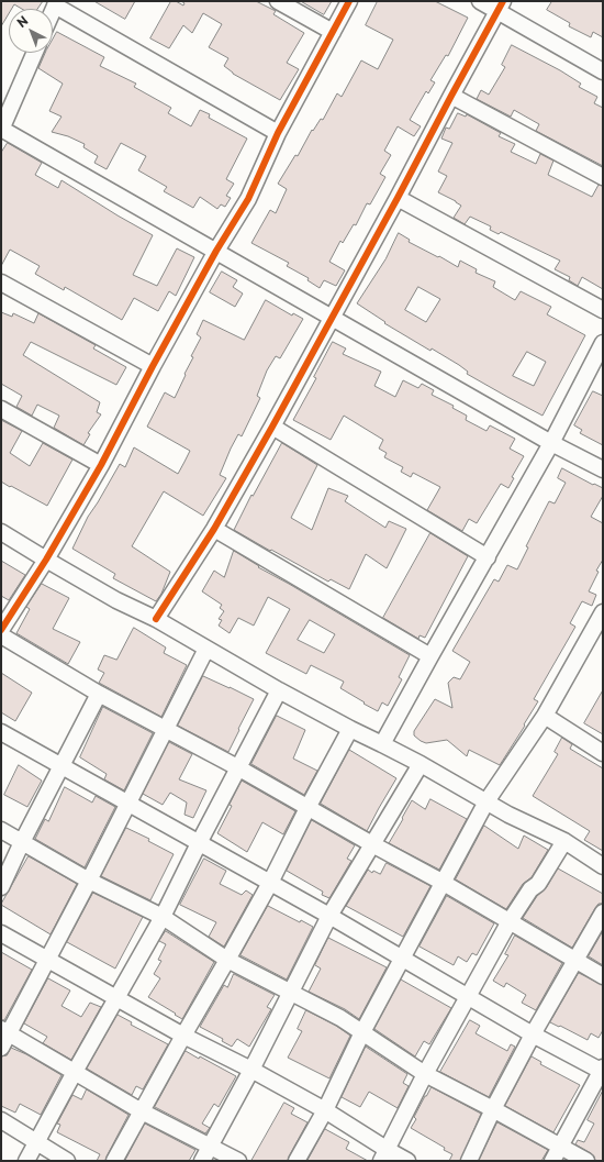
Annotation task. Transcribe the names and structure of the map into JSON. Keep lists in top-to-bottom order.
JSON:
{
  "north": "top left"
}
